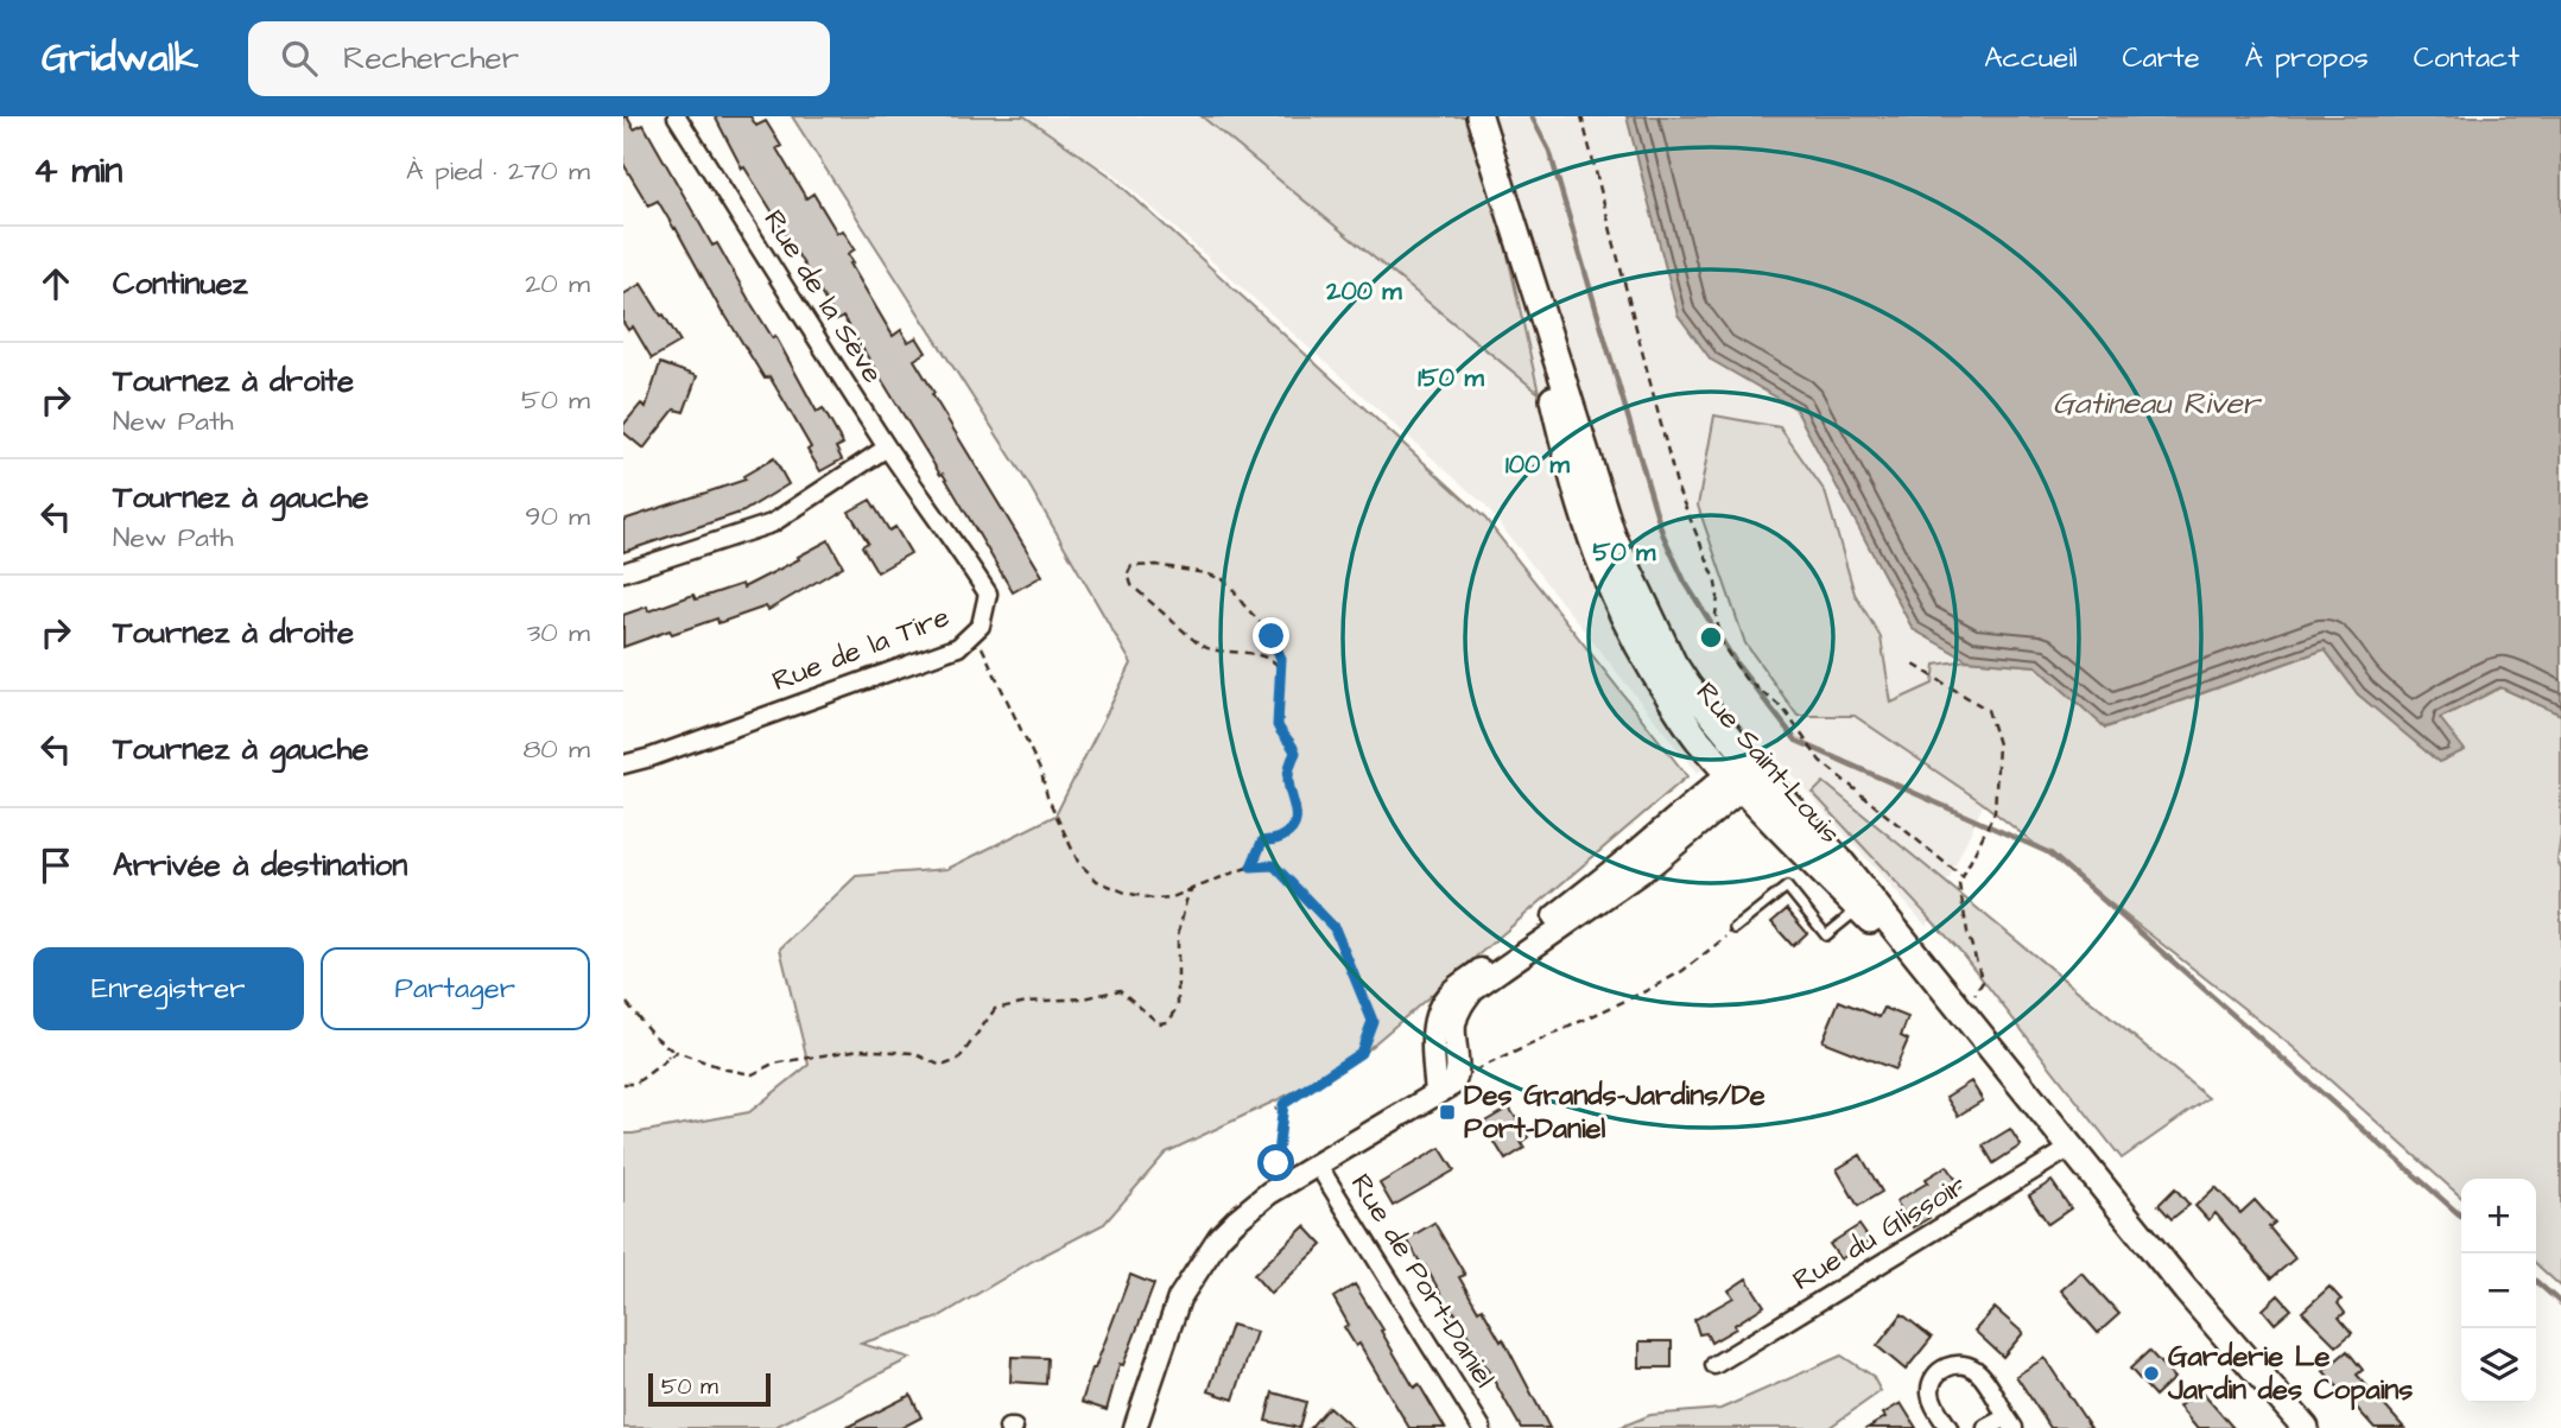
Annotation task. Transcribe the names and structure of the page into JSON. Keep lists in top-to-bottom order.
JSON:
{
  "streets": {
    "main road": ["Rue Saint-Louis"],
    "street": [
      "Rue de la Sève",
      "Rue de la Tire",
      "Rue du Glissoir",
      "Rue de Port-Daniel"
    ]
  },
  "crossings": [
    ["Rue de la Sève", "Rue de la Tire"],
    ["Rue Saint-Louis", "Rue du Glissoir"]
  ],
  "water": ["Gatineau River"],
  "places": {
    "transit": ["Des Grands-Jardins/De Port-Daniel"],
    "other": ["Garderie Le Jardin des Copains"]
  },
  "scale_bar": "50 m",
  "page": {
    "header": "Gridwalk",
    "search": "Rechercher",
    "nav": [
      "Accueil",
      "Carte",
      "À propos",
      "Contact"
    ],
    "heading": ["4 min", "À pied · 270 m"],
    "list": [
      ["Continuez", "20 m"],
      ["Tournez à droite", "New Path", "50 m"],
      ["Tournez à gauche", "New Path", "90 m"],
      ["Tournez à droite", "30 m"],
      ["Tournez à gauche", "80 m"],
      "Arrivée à destination"
    ],
    "buttons": ["Enregistrer", "Partager"],
    "map_buttons": ["+", "−"],
    "scale": "50 m"
  },
  "rings": [
    "200 m",
    "150 m",
    "100 m",
    "50 m"
  ]
}
